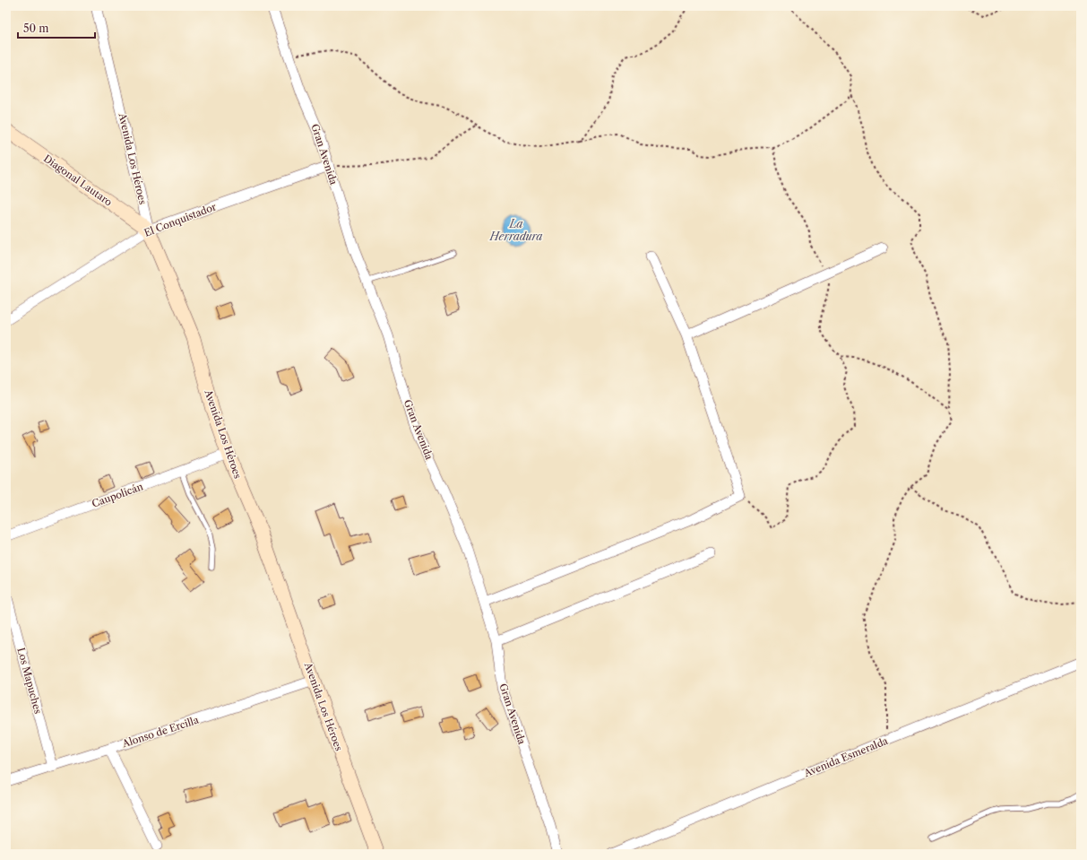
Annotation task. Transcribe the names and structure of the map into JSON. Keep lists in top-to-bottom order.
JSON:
{
  "streets": {
    "street": [
      "Gran Avenida",
      "Avenida Los Héroes",
      "Diagonal Lautaro",
      "El Conquistador",
      "Caupolicán",
      "Los Mapuches",
      "Alonso de Ercilla",
      "Avenida Esmeralda"
    ]
  },
  "crossings": [
    ["Gran Avenida", "El Conquistador"],
    ["Avenida Los Héroes", "Diagonal Lautaro"],
    ["Avenida Los Héroes", "El Conquistador"],
    ["Avenida Los Héroes", "Caupolicán"],
    ["Avenida Los Héroes", "Alonso de Ercilla"],
    ["Diagonal Lautaro", "El Conquistador"],
    ["Los Mapuches", "Alonso de Ercilla"]
  ],
  "water": ["La Herradura"],
  "scale_bar": "50 m"
}
